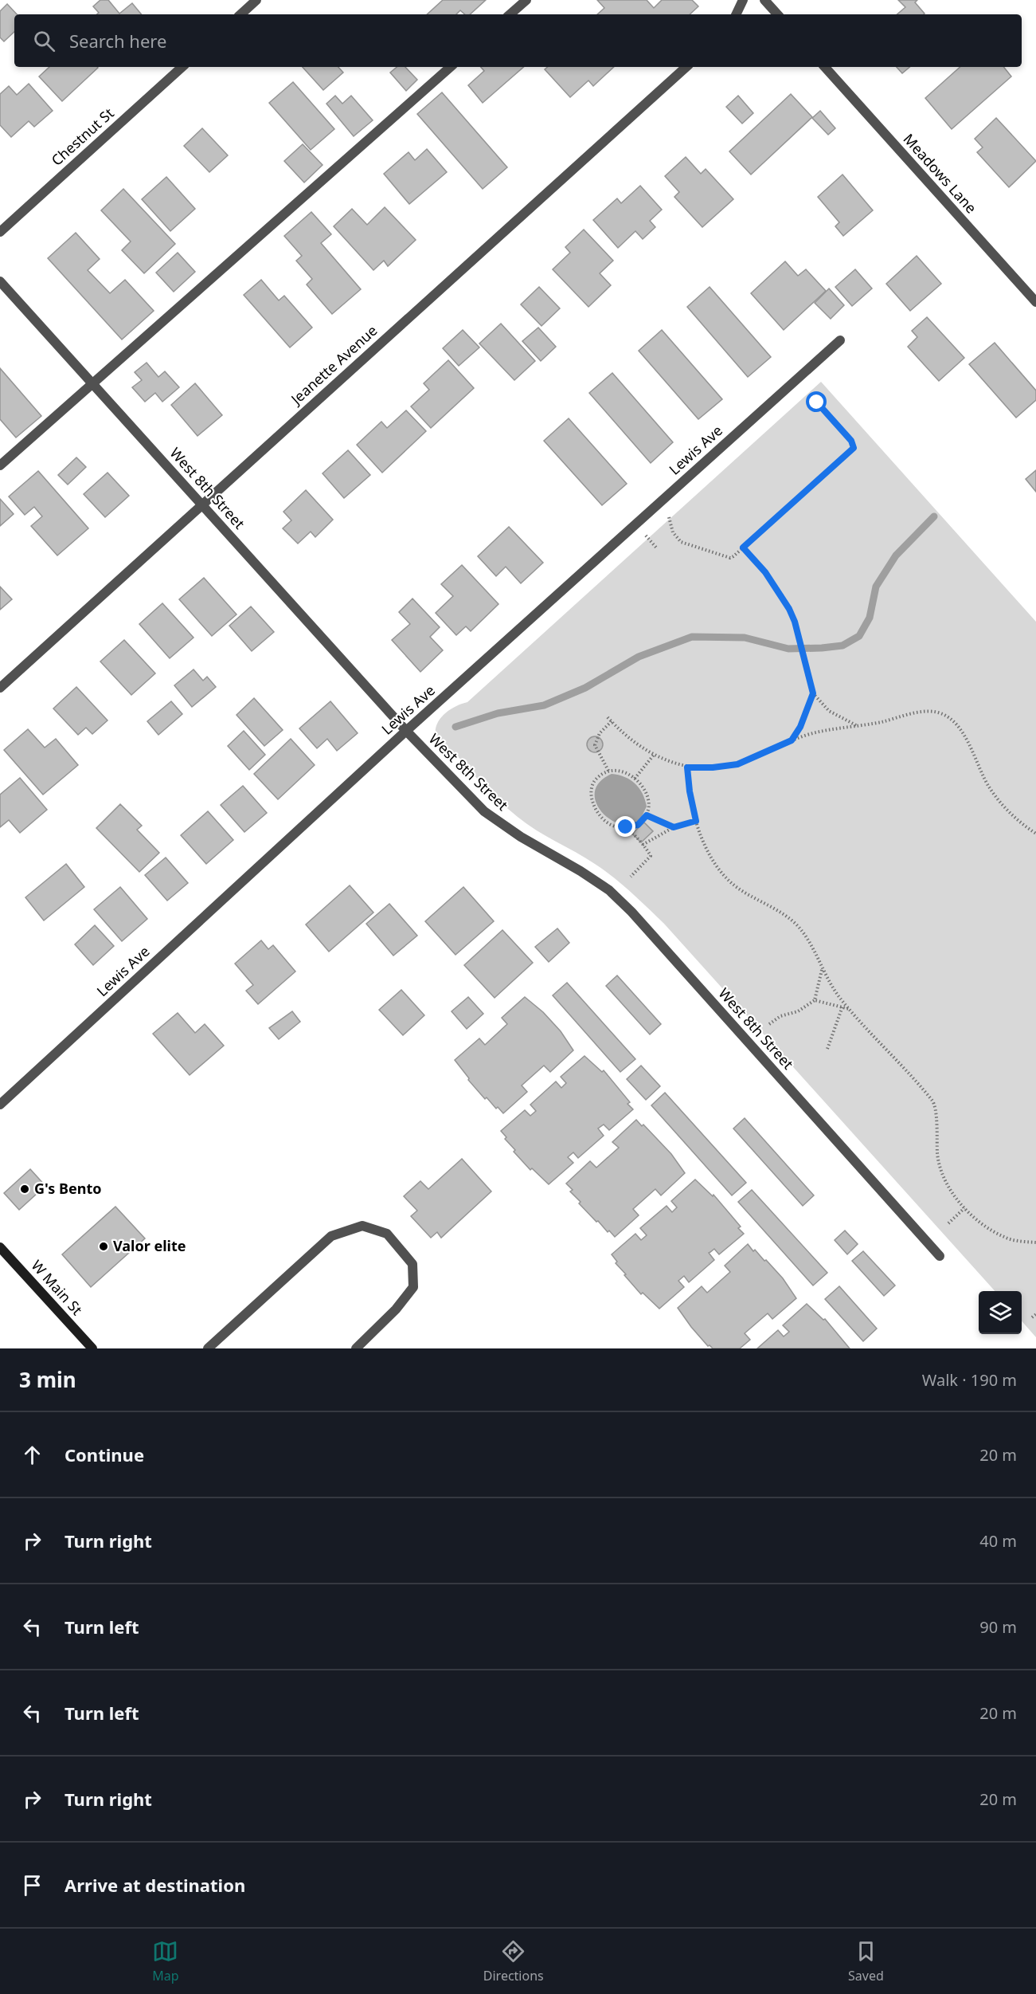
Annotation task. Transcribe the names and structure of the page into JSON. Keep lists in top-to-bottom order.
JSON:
{
  "streets": {
    "main road": ["W Main St"],
    "street": [
      "Chestnut St",
      "Meadows Lane",
      "Jeanette Avenue",
      "Lewis Ave",
      "West 8th Street"
    ]
  },
  "crossings": [
    ["Jeanette Avenue", "West 8th Street"],
    ["Lewis Ave", "West 8th Street"]
  ],
  "places": ["G's Bento", "Valor elite"],
  "page": {
    "search": "Search here",
    "heading": ["3 min", "Walk · 190 m"],
    "list": [
      ["Continue", "20 m"],
      ["Turn right", "40 m"],
      ["Turn left", "90 m"],
      ["Turn left", "20 m"],
      ["Turn right", "20 m"],
      "Arrive at destination"
    ],
    "nav": ["Map", "Directions", "Saved"]
  }
}
